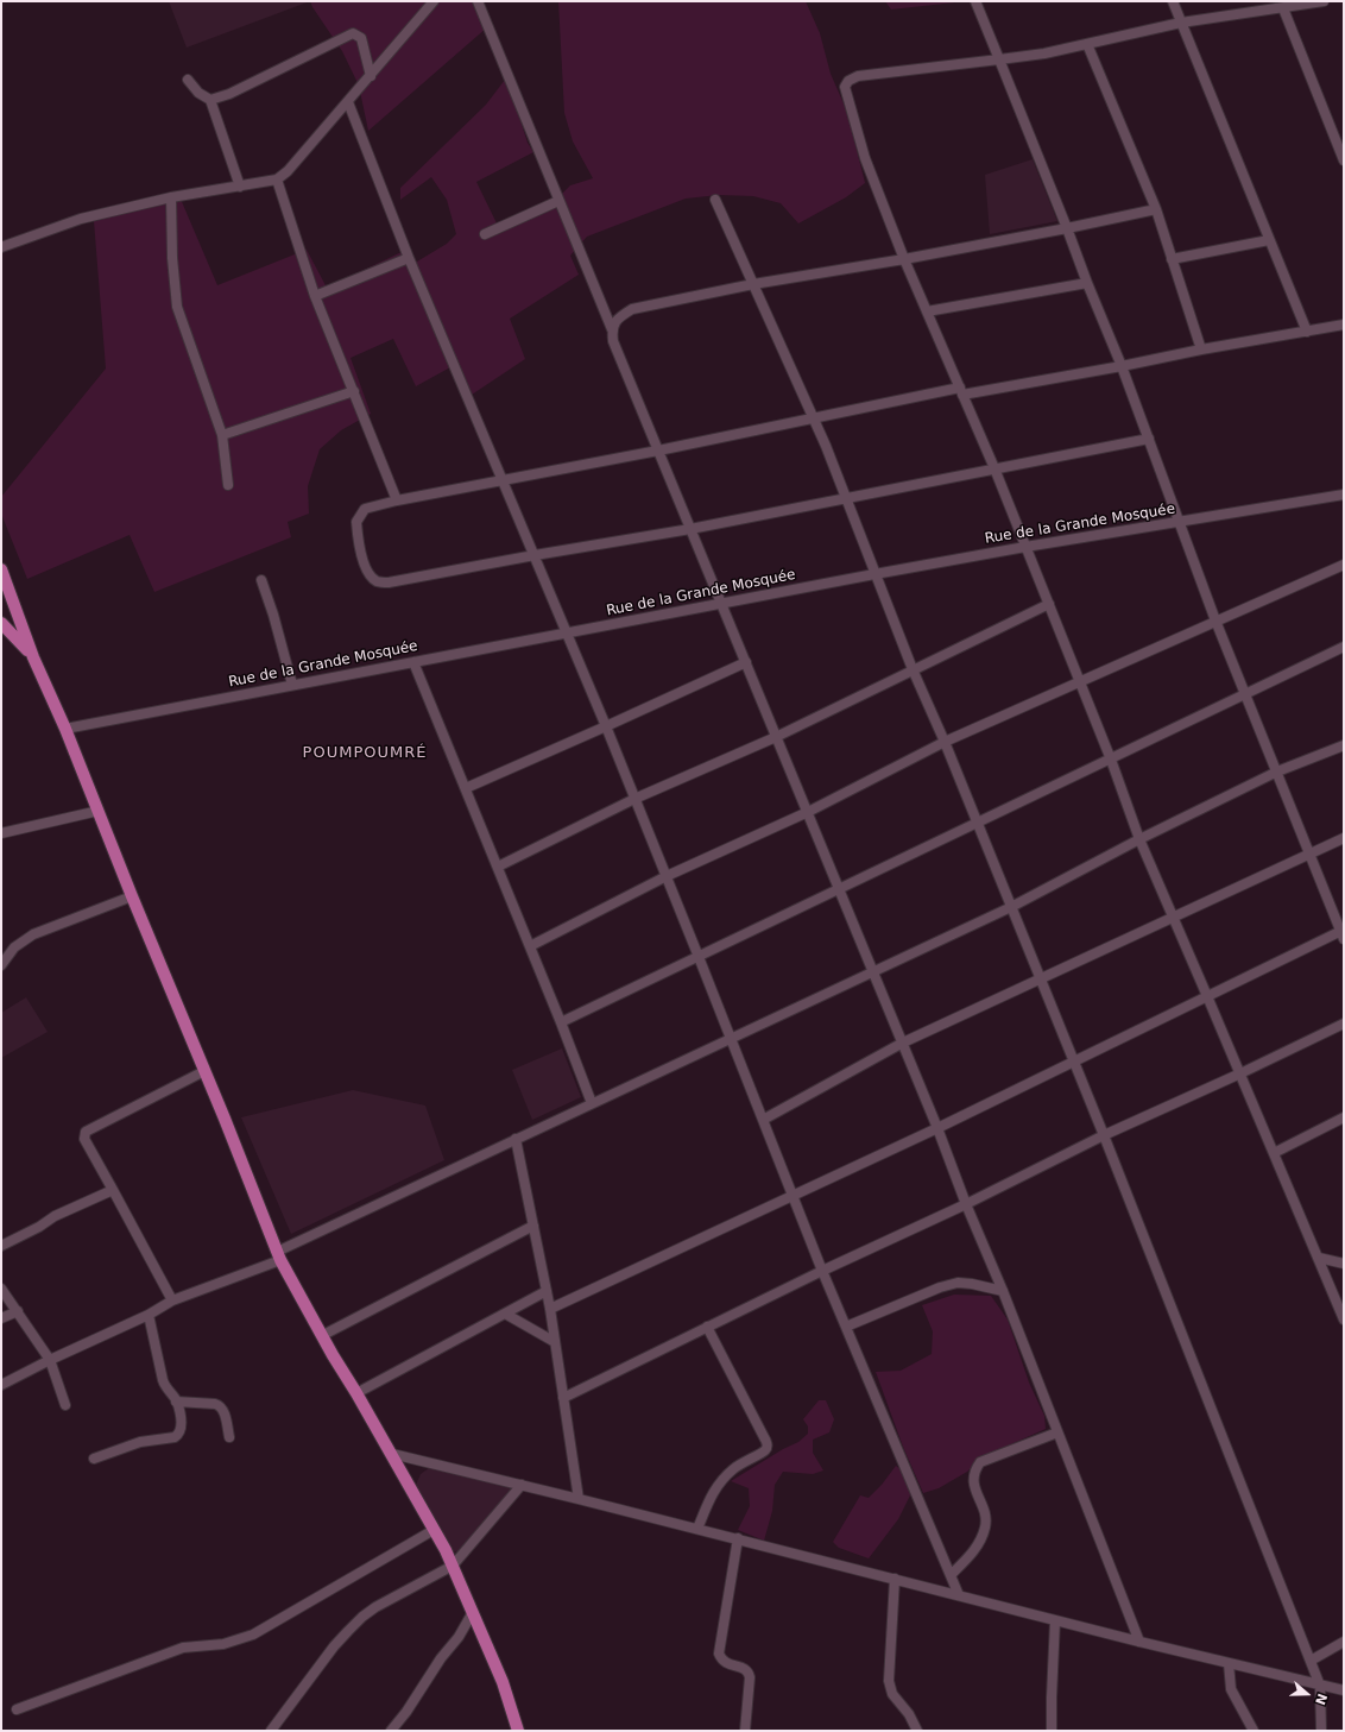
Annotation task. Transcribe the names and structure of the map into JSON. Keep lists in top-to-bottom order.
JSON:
{
  "streets": {
    "street": ["Rue de la Grande Mosquée"]
  },
  "districts": ["POUMPOUMRÉ"],
  "north": "right"
}
